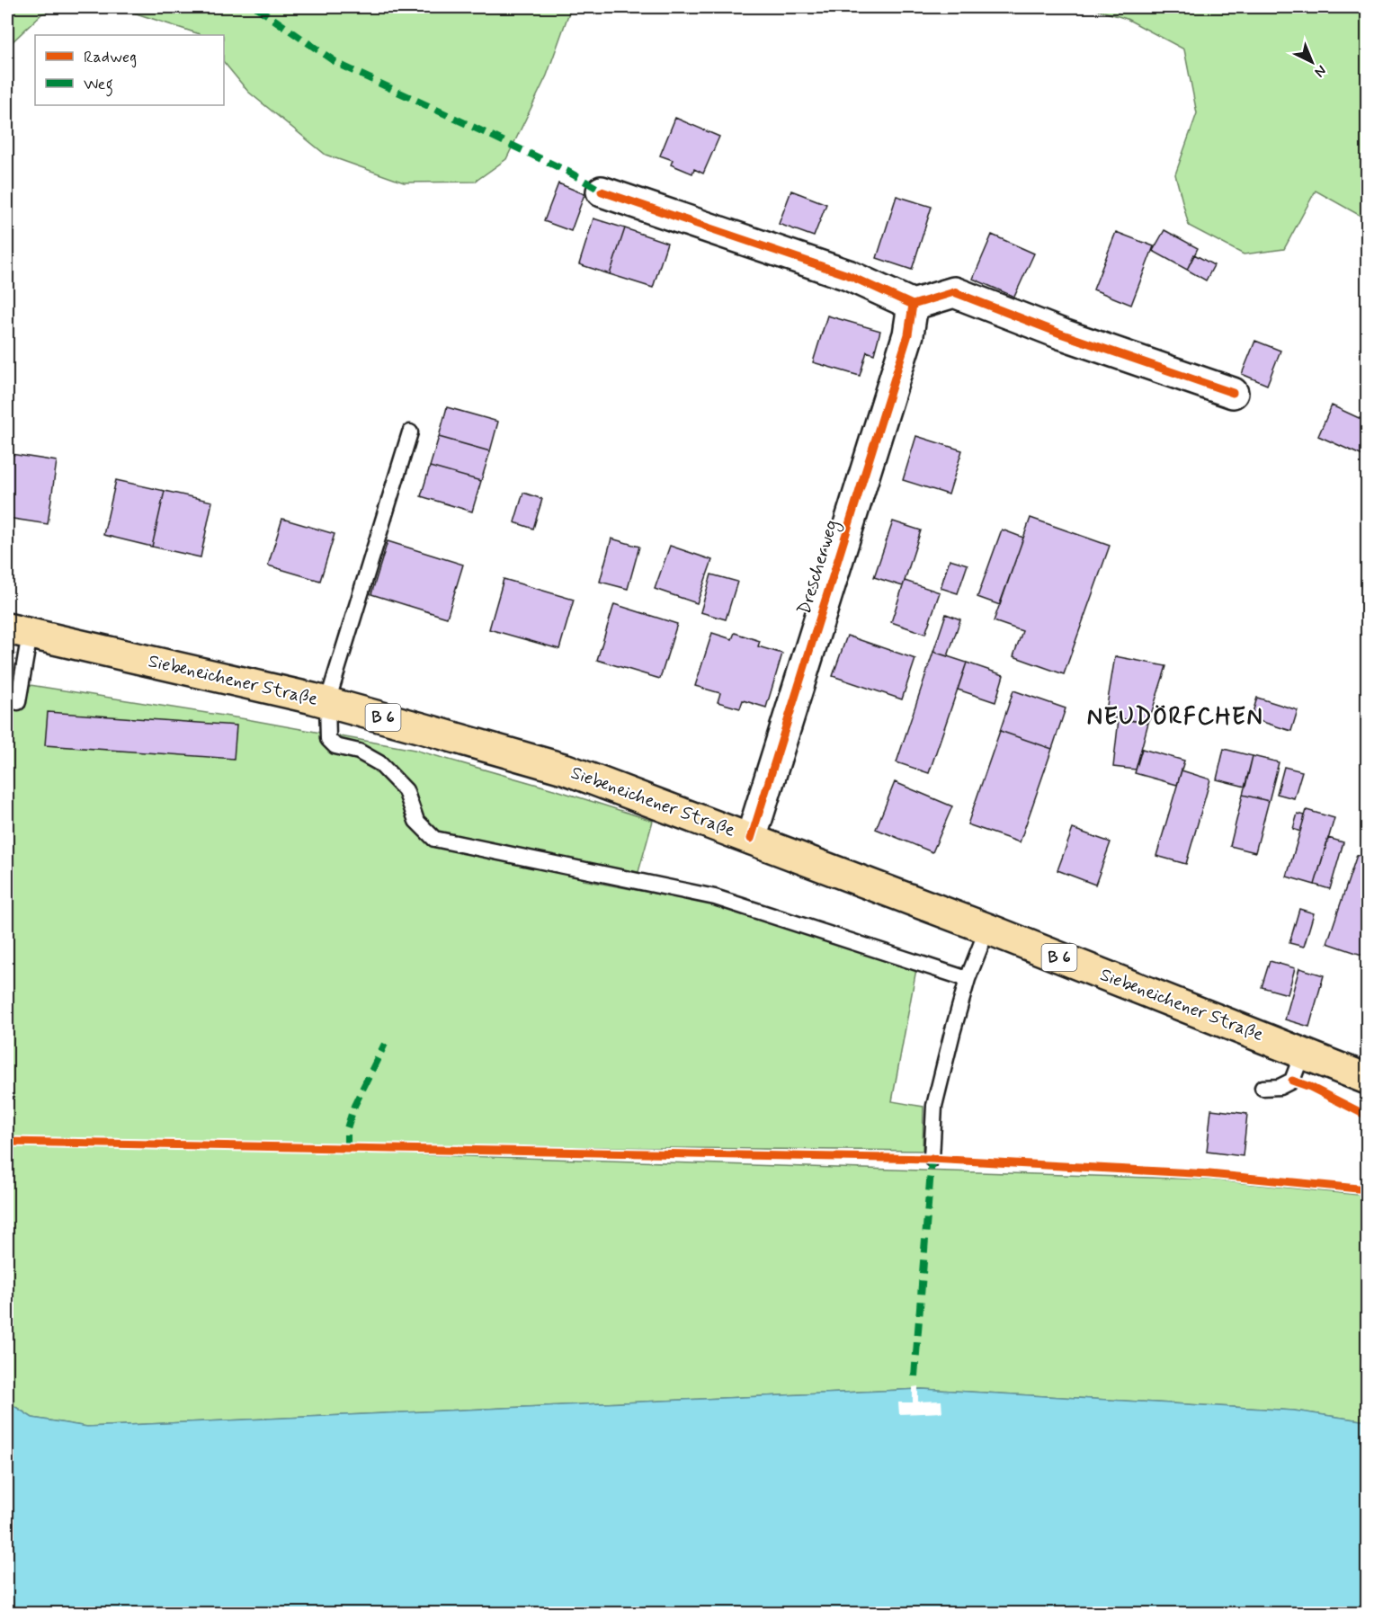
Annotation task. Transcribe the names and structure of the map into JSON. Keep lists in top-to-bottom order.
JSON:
{
  "streets": {
    "main road": ["Siebeneichener Straße", "B 6"],
    "street": ["Drescherweg"]
  },
  "crossings": [
    ["Drescherweg", "Siebeneichener Straße"]
  ],
  "districts": ["NEUDÖRFCHEN"],
  "legend": ["Radweg", "Weg"],
  "north": "bottom right"
}
